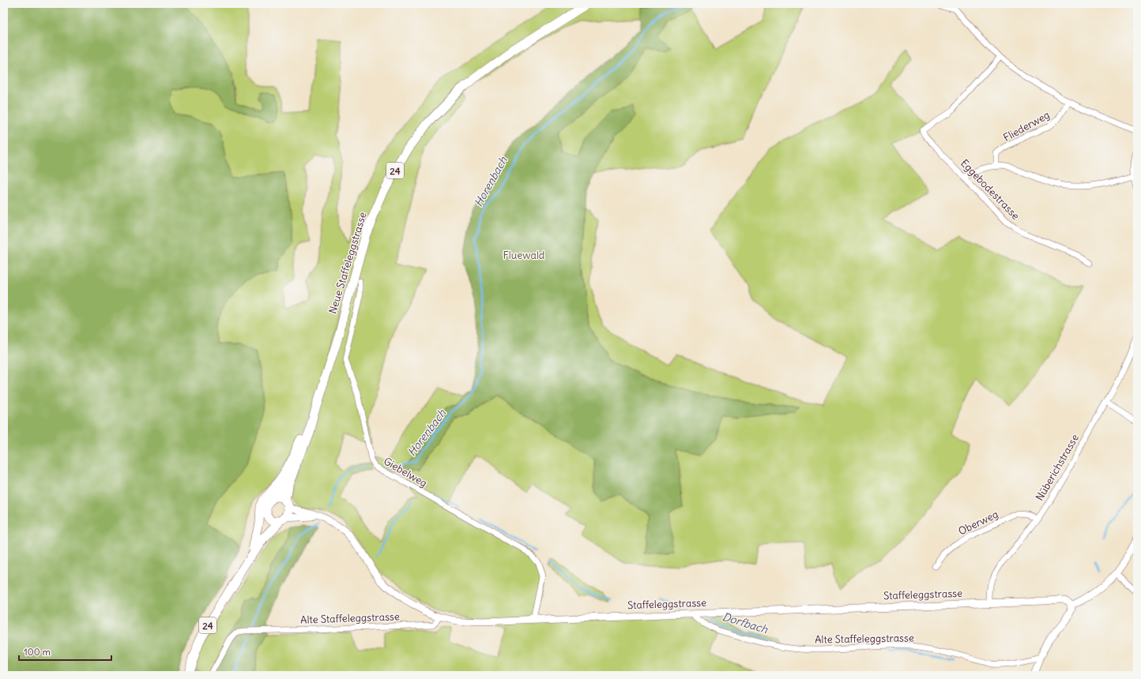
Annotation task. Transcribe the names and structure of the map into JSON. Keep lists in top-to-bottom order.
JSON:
{
  "streets": {
    "main road": ["24", "Neue Staffeleggstrasse"],
    "street": [
      "Fliederweg",
      "Eggebodestrasse",
      "Nüberichstrasse",
      "Giebelweg",
      "Oberweg",
      "Staffeleggstrasse",
      "Alte Staffeleggstrasse"
    ]
  },
  "crossings": [
    ["24", "Neue Staffeleggstrasse"],
    ["24", "Staffeleggstrasse"],
    ["Neue Staffeleggstrasse", "Staffeleggstrasse"],
    ["Nüberichstrasse", "Oberweg"],
    ["Nüberichstrasse", "Staffeleggstrasse"],
    ["Giebelweg", "Staffeleggstrasse"],
    ["Staffeleggstrasse", "Alte Staffeleggstrasse"]
  ],
  "water": ["Horenbach", "Dorfbach"],
  "parks": ["Fluewald"],
  "scale_bar": "100 m"
}
